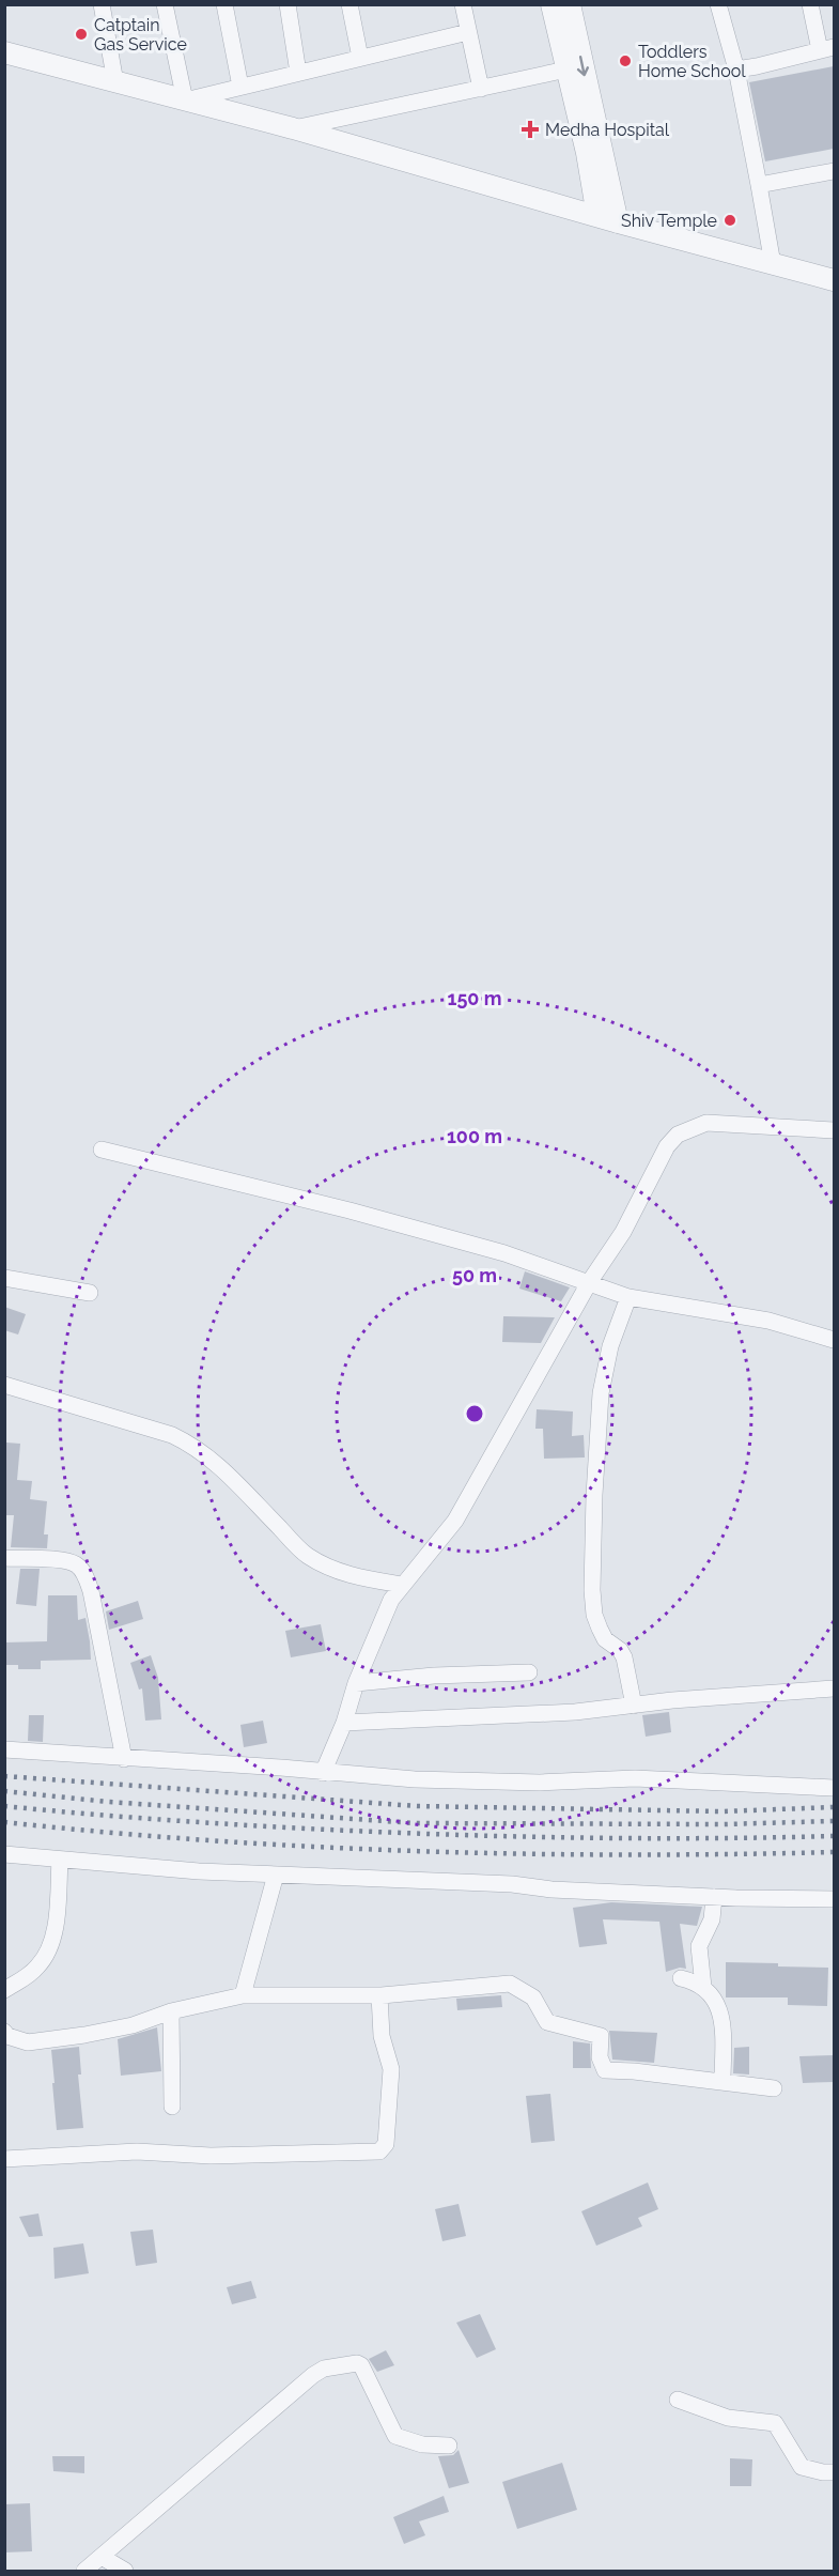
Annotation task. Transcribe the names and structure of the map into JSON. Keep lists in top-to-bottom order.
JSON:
{
  "places": {
    "other": ["Catptain Gas Service", "Toddlers Home School", "Shiv Temple"],
    "health": ["Medha Hospital"]
  },
  "rings": ["150 m", "100 m", "50 m"]
}
